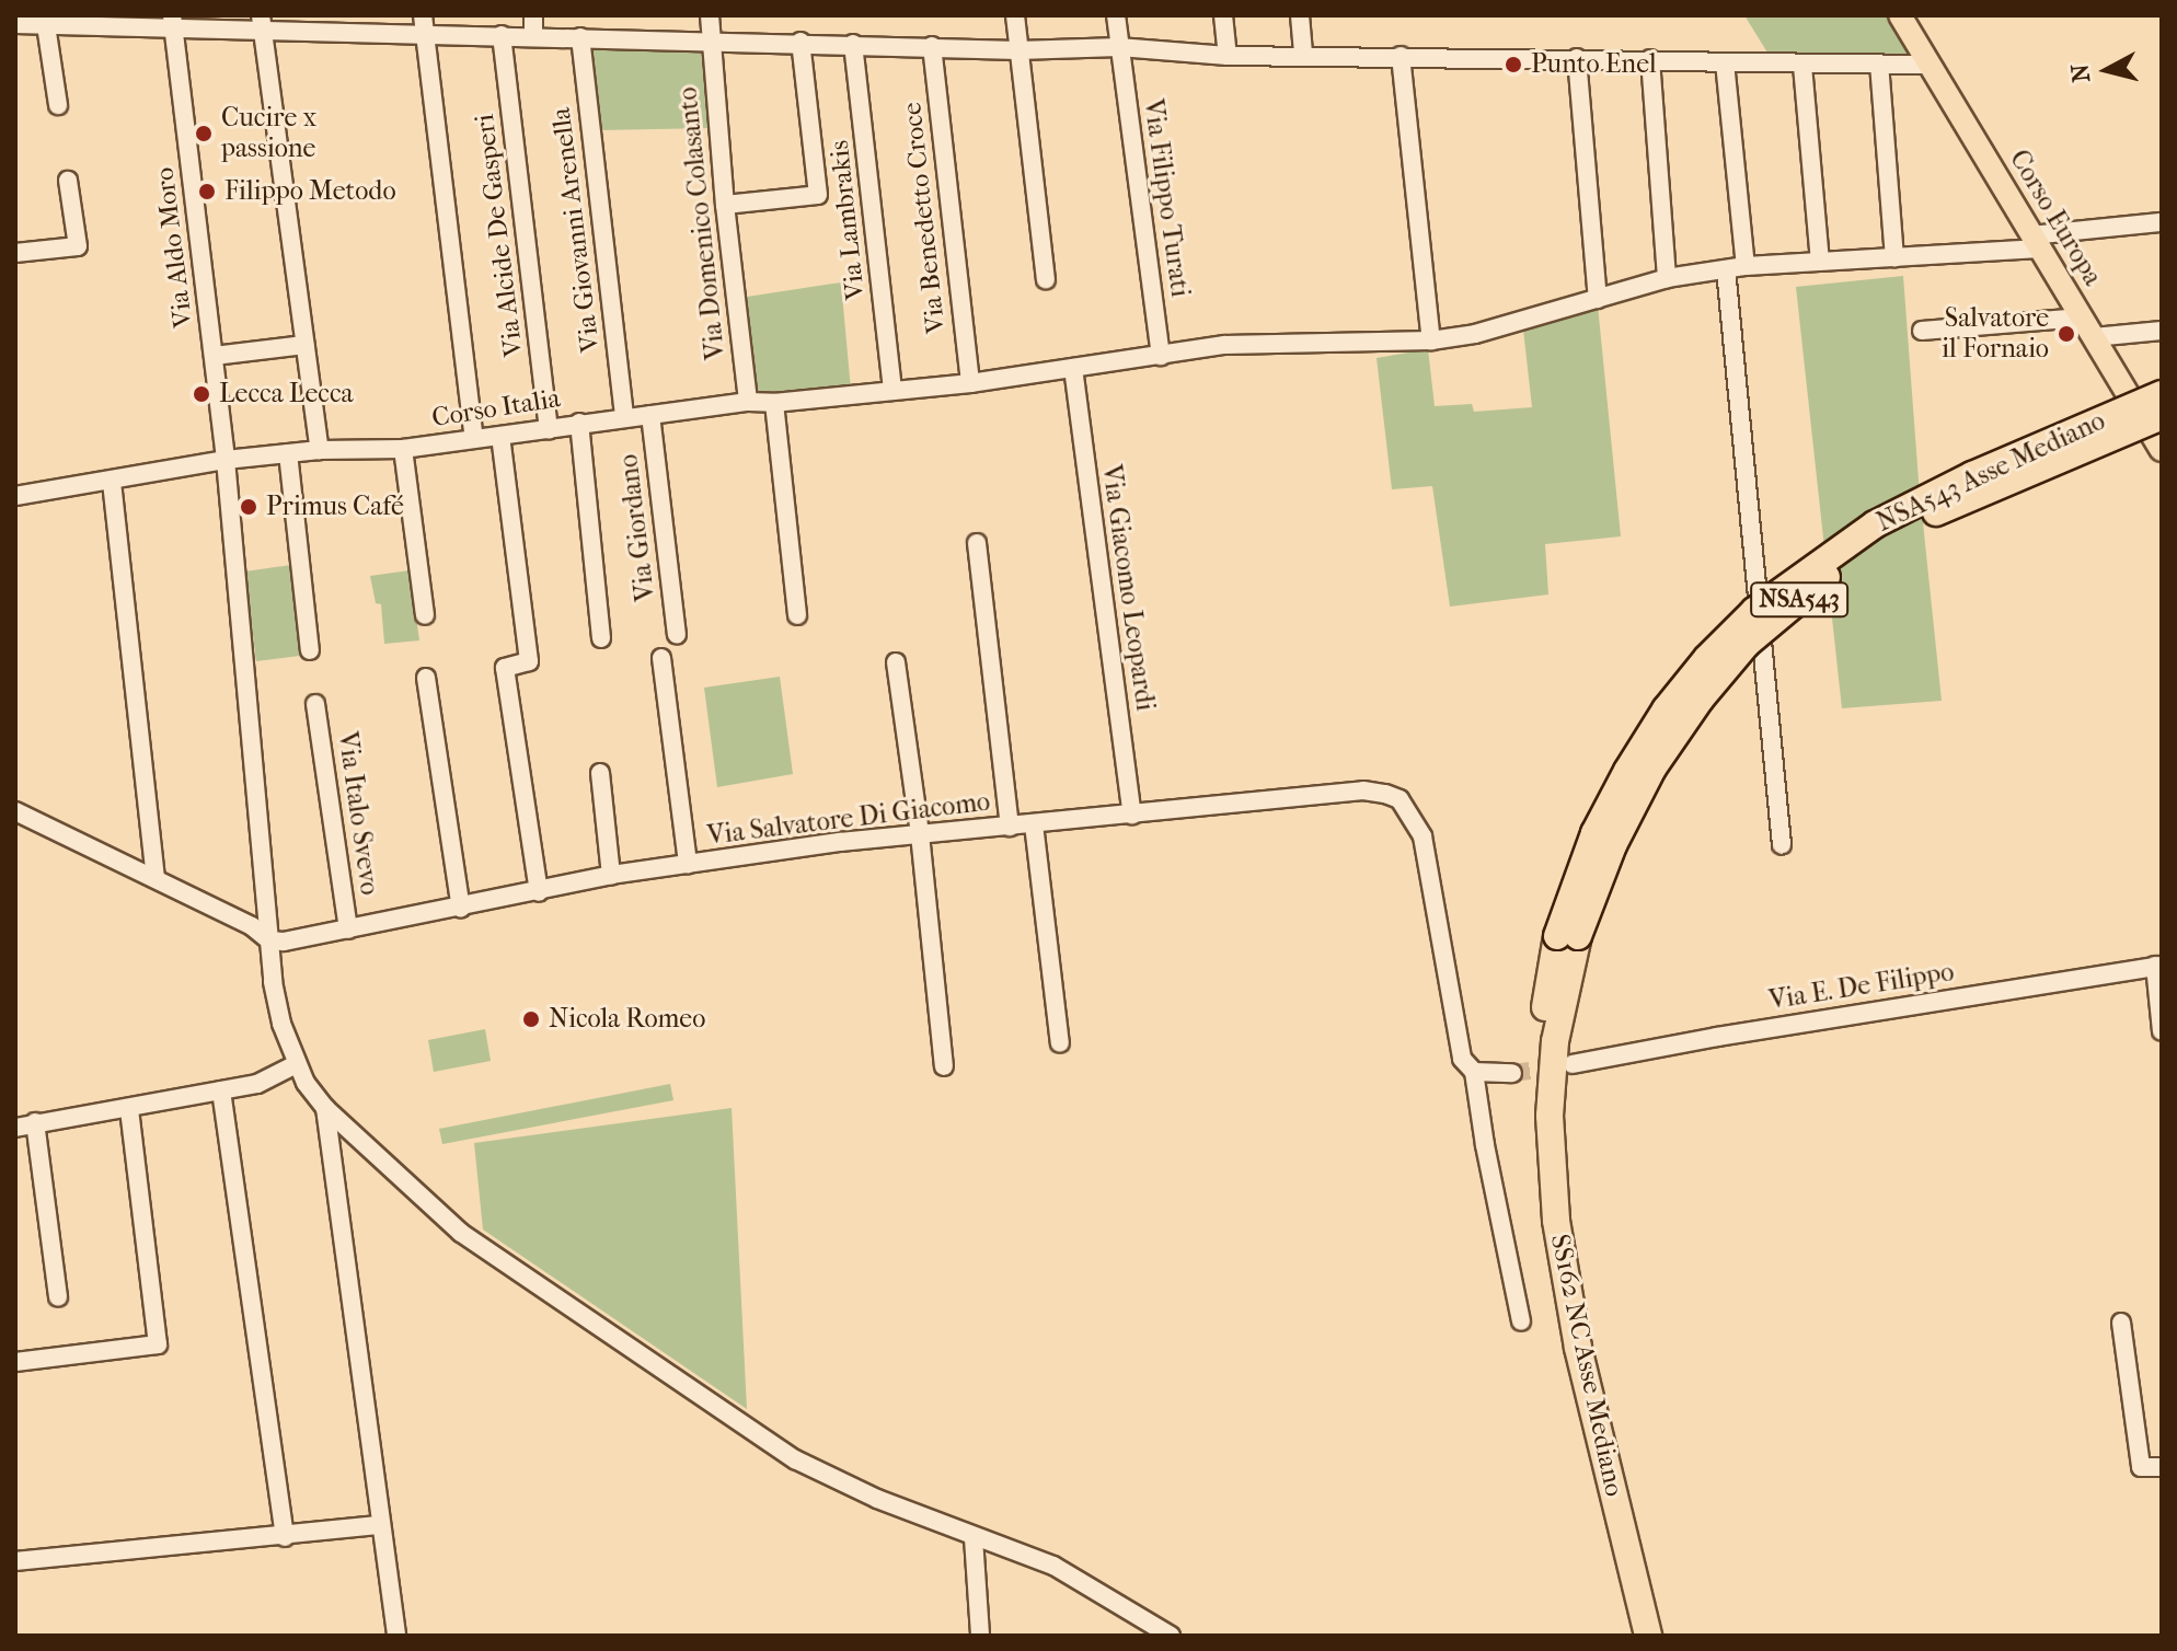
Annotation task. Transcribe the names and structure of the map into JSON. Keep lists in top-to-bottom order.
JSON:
{
  "streets": {
    "highway": ["NSA543 Asse Mediano", "NSA543", "SS162 NC Asse Mediano"],
    "main road": ["Corso Europa"],
    "street": [
      "Via Filippo Turati",
      "Via Benedetto Croce",
      "Via Lambrakis",
      "Via Domenico Colasanto",
      "Via Giovanni Arenella",
      "Via Alcide De Gasperi",
      "Via Aldo Moro",
      "Corso Italia",
      "Via Giordano",
      "Via Giacomo Leopardi",
      "Via Italo Svevo",
      "Via Salvatore Di Giacomo",
      "Via E. De Filippo"
    ]
  },
  "crossings": [
    ["Via Filippo Turati", "Corso Italia"],
    ["Via Benedetto Croce", "Corso Italia"],
    ["Corso Europa", "Corso Italia"],
    ["Via Lambrakis", "Corso Italia"],
    ["Via Domenico Colasanto", "Corso Italia"],
    ["Via Giovanni Arenella", "Corso Italia"],
    ["Via Alcide De Gasperi", "Corso Italia"],
    ["Via Aldo Moro", "Corso Italia"],
    ["Via Aldo Moro", "Via Salvatore Di Giacomo"],
    ["Corso Italia", "Via Giordano"],
    ["Corso Italia", "Via Giacomo Leopardi"],
    ["NSA543 Asse Mediano", "SS162 NC Asse Mediano"],
    ["Via Giacomo Leopardi", "Via Salvatore Di Giacomo"],
    ["Via Italo Svevo", "Via Salvatore Di Giacomo"]
  ],
  "places": [
    "Punto Enel",
    "Cucire x passione",
    "Filippo Metodo",
    "Salvatore il Fornaio",
    "Lecca Lecca",
    "Primus Café",
    "Nicola Romeo"
  ],
  "north": "left"
}
